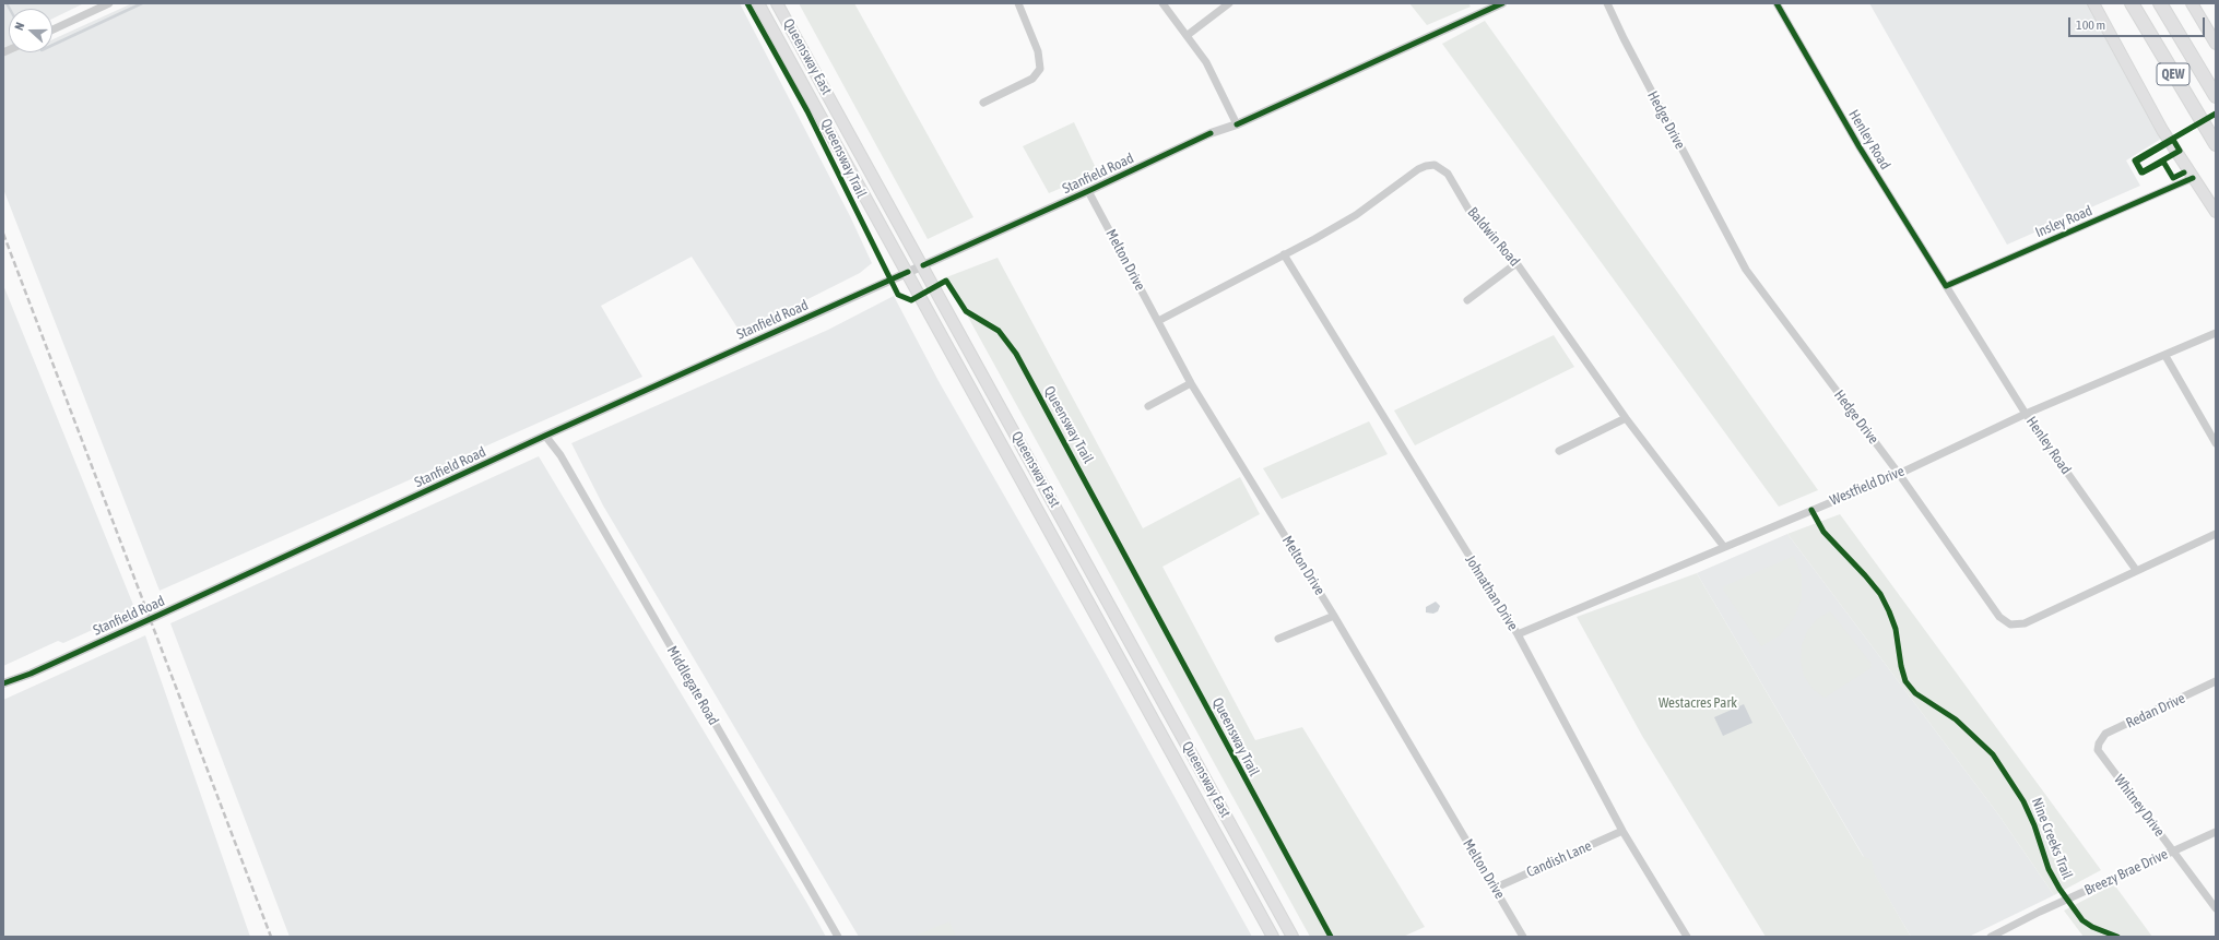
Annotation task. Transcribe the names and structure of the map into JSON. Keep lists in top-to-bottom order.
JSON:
{
  "streets": {
    "highway": ["QEW"],
    "main road": ["Queensway East"],
    "street": [
      "Hedge Drive",
      "Henley Road",
      "Stanfield Road",
      "Insley Road",
      "Baldwin Road",
      "Melton Drive",
      "Westfield Drive",
      "Johnathan Drive",
      "Middlegate Road",
      "Redan Drive",
      "Whitney Drive",
      "Candish Lane",
      "Breezy Brae Drive"
    ],
    "cycle path": ["Queensway Trail", "Nine Creeks Trail"]
  },
  "crossings": [
    ["Queensway East", "Stanfield Road"],
    ["Hedge Drive", "Henley Road"],
    ["Hedge Drive", "Westfield Drive"],
    ["Henley Road", "Insley Road"],
    ["Henley Road", "Westfield Drive"],
    ["Stanfield Road", "Melton Drive"],
    ["Stanfield Road", "Middlegate Road"],
    ["Baldwin Road", "Melton Drive"],
    ["Baldwin Road", "Westfield Drive"],
    ["Baldwin Road", "Johnathan Drive"],
    ["Melton Drive", "Candish Lane"],
    ["Westfield Drive", "Johnathan Drive"],
    ["Johnathan Drive", "Candish Lane"],
    ["Redan Drive", "Whitney Drive"],
    ["Whitney Drive", "Breezy Brae Drive"]
  ],
  "parks": ["Westacres Park"],
  "scale_bar": "100 m",
  "north": "left"
}
